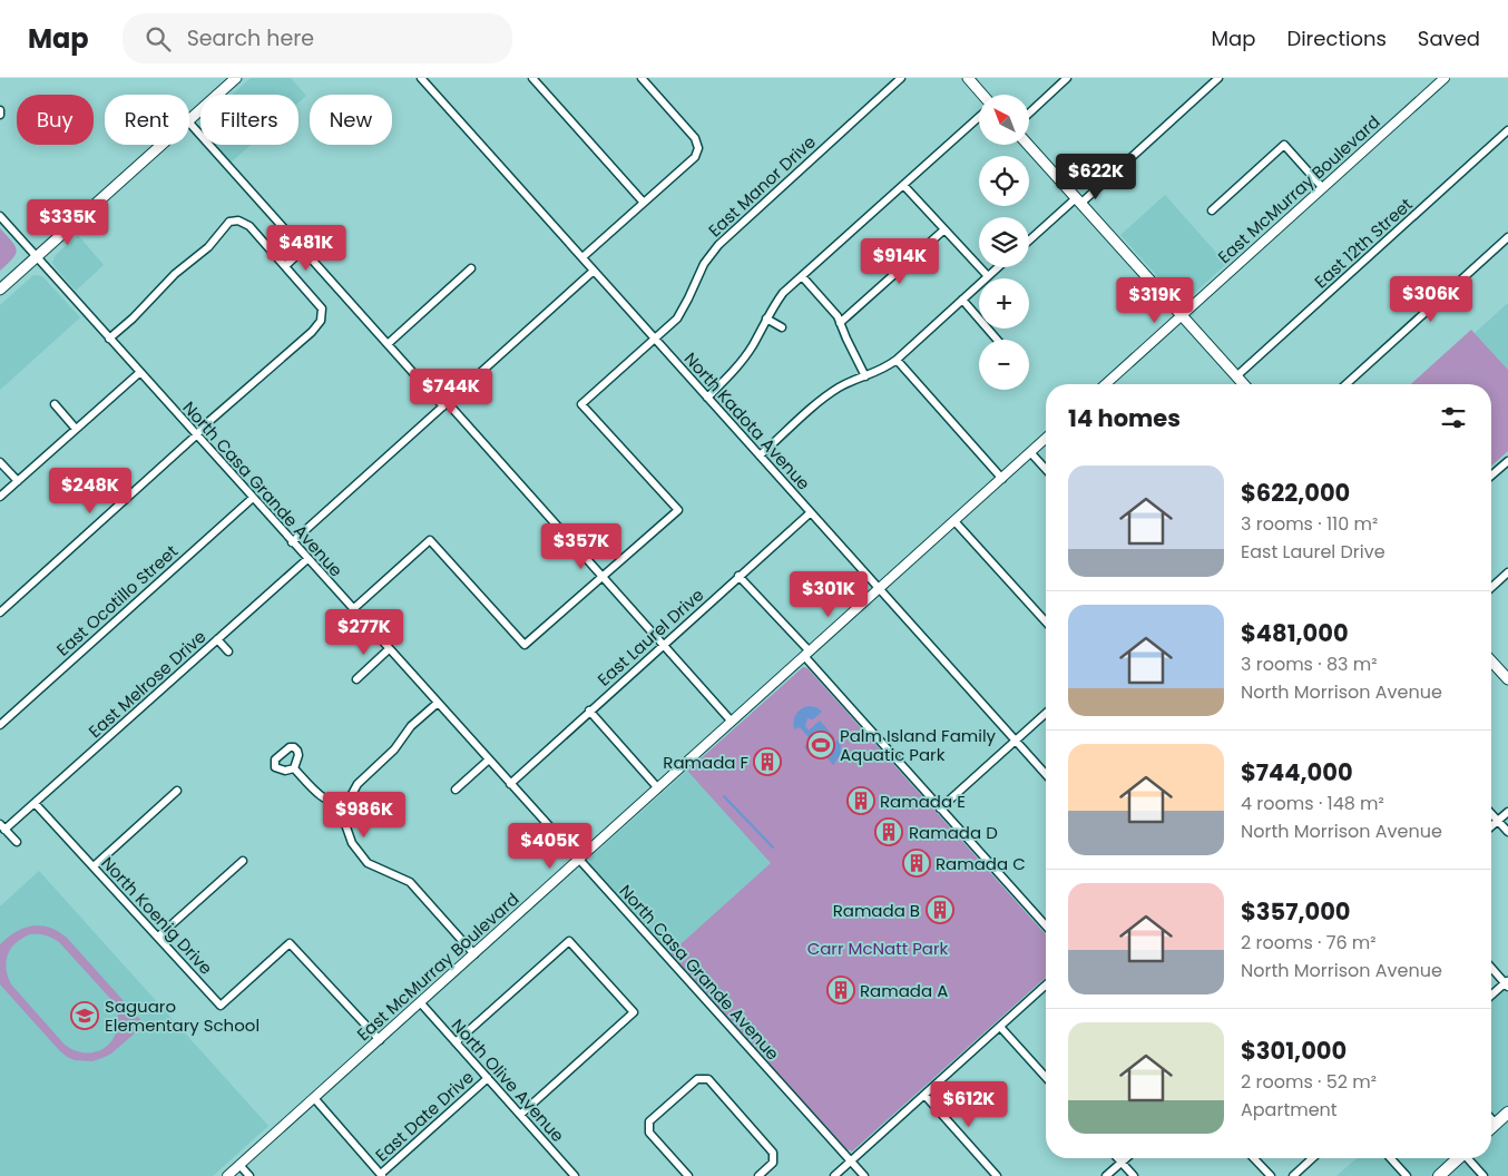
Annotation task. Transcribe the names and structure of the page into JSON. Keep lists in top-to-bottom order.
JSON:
{
  "streets": {
    "street": [
      "East Manor Drive",
      "East McMurray Boulevard",
      "East 12th Street",
      "North Kadota Avenue",
      "North Casa Grande Avenue",
      "East Ocotillo Street",
      "East Laurel Drive",
      "East Melrose Drive",
      "North Koenig Drive",
      "North Olive Avenue",
      "East Date Drive"
    ]
  },
  "crossings": [
    ["East Manor Drive", "North Kadota Avenue"],
    ["East Manor Drive", "North Casa Grande Avenue"],
    ["East McMurray Boulevard", "North Kadota Avenue"],
    ["East McMurray Boulevard", "North Casa Grande Avenue"],
    ["East McMurray Boulevard", "North Koenig Drive"],
    ["East McMurray Boulevard", "North Olive Avenue"],
    ["North Kadota Avenue", "East Laurel Drive"],
    ["North Casa Grande Avenue", "East Ocotillo Street"],
    ["North Casa Grande Avenue", "East Laurel Drive"],
    ["North Casa Grande Avenue", "East Melrose Drive"],
    ["East Melrose Drive", "North Koenig Drive"],
    ["North Olive Avenue", "East Date Drive"]
  ],
  "parks": ["Carr McNatt Park"],
  "places": {
    "sports": ["Palm Island Family Aquatic Park"],
    "building": [
      "Ramada F",
      "Ramada E",
      "Ramada D",
      "Ramada C",
      "Ramada B",
      "Ramada A"
    ],
    "school or university": ["Saguaro Elementary School"]
  },
  "north": "top left",
  "page": {
    "header": "Map",
    "search": "Search here",
    "nav": ["Map", "Directions", "Saved"],
    "map_buttons": ["+", "−"],
    "chip": [
      "Buy",
      "Rent",
      "Filters",
      "New"
    ],
    "price": [
      "$622K",
      "$335K",
      "$481K",
      "$914K",
      "$306K",
      "$319K",
      "$744K",
      "$248K",
      "$357K",
      "$301K",
      "$277K",
      "$986K",
      "$405K",
      "$612K"
    ],
    "heading": "14 homes",
    "list": [
      {
        "name": "$622,000",
        "note": "3 rooms · 110 m² · East Laurel Drive"
      },
      {
        "name": "$481,000",
        "note": "3 rooms · 83 m² · North Morrison Avenue"
      },
      {
        "name": "$744,000",
        "note": "4 rooms · 148 m² · North Morrison Avenue"
      },
      {
        "name": "$357,000",
        "note": "2 rooms · 76 m² · North Morrison Avenue"
      },
      {
        "name": "$301,000",
        "note": "2 rooms · 52 m² · Apartment"
      }
    ]
  }
}
